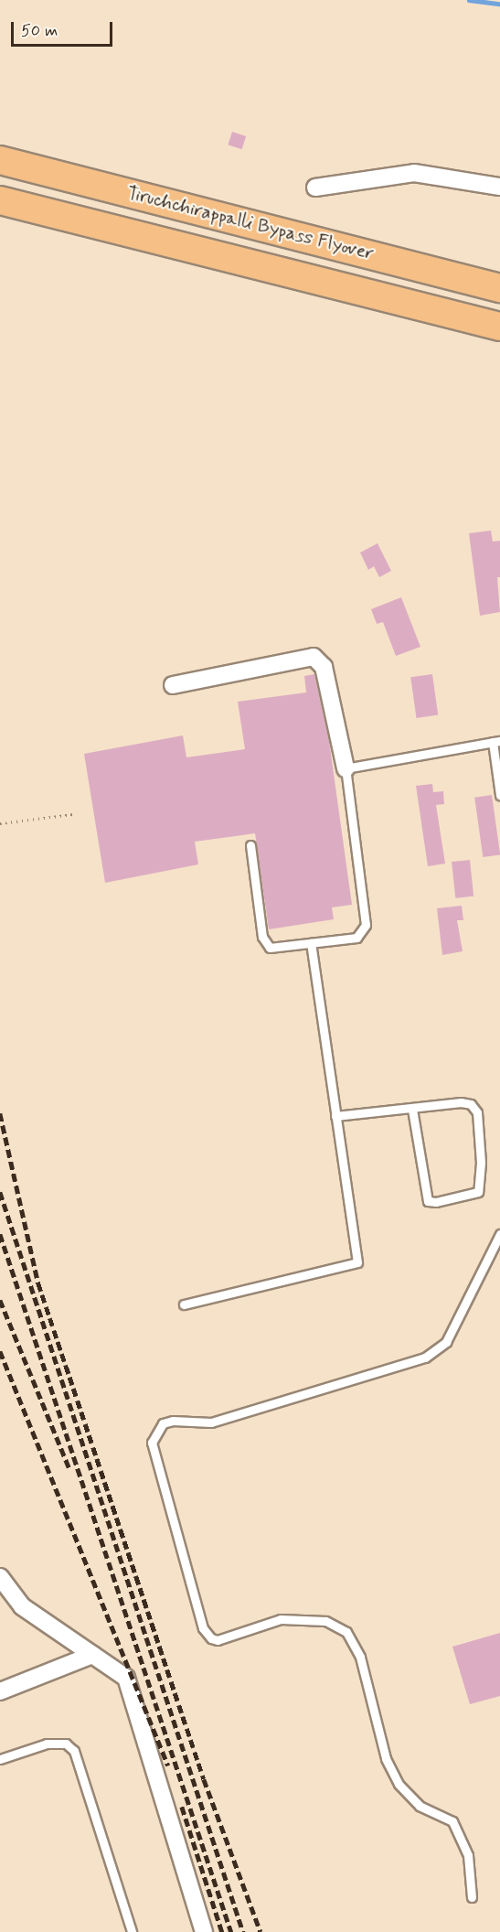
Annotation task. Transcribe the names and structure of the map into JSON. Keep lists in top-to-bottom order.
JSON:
{
  "streets": {
    "highway": ["Tiruchchirappalli Bypass Flyover"]
  },
  "scale_bar": "50 m"
}
